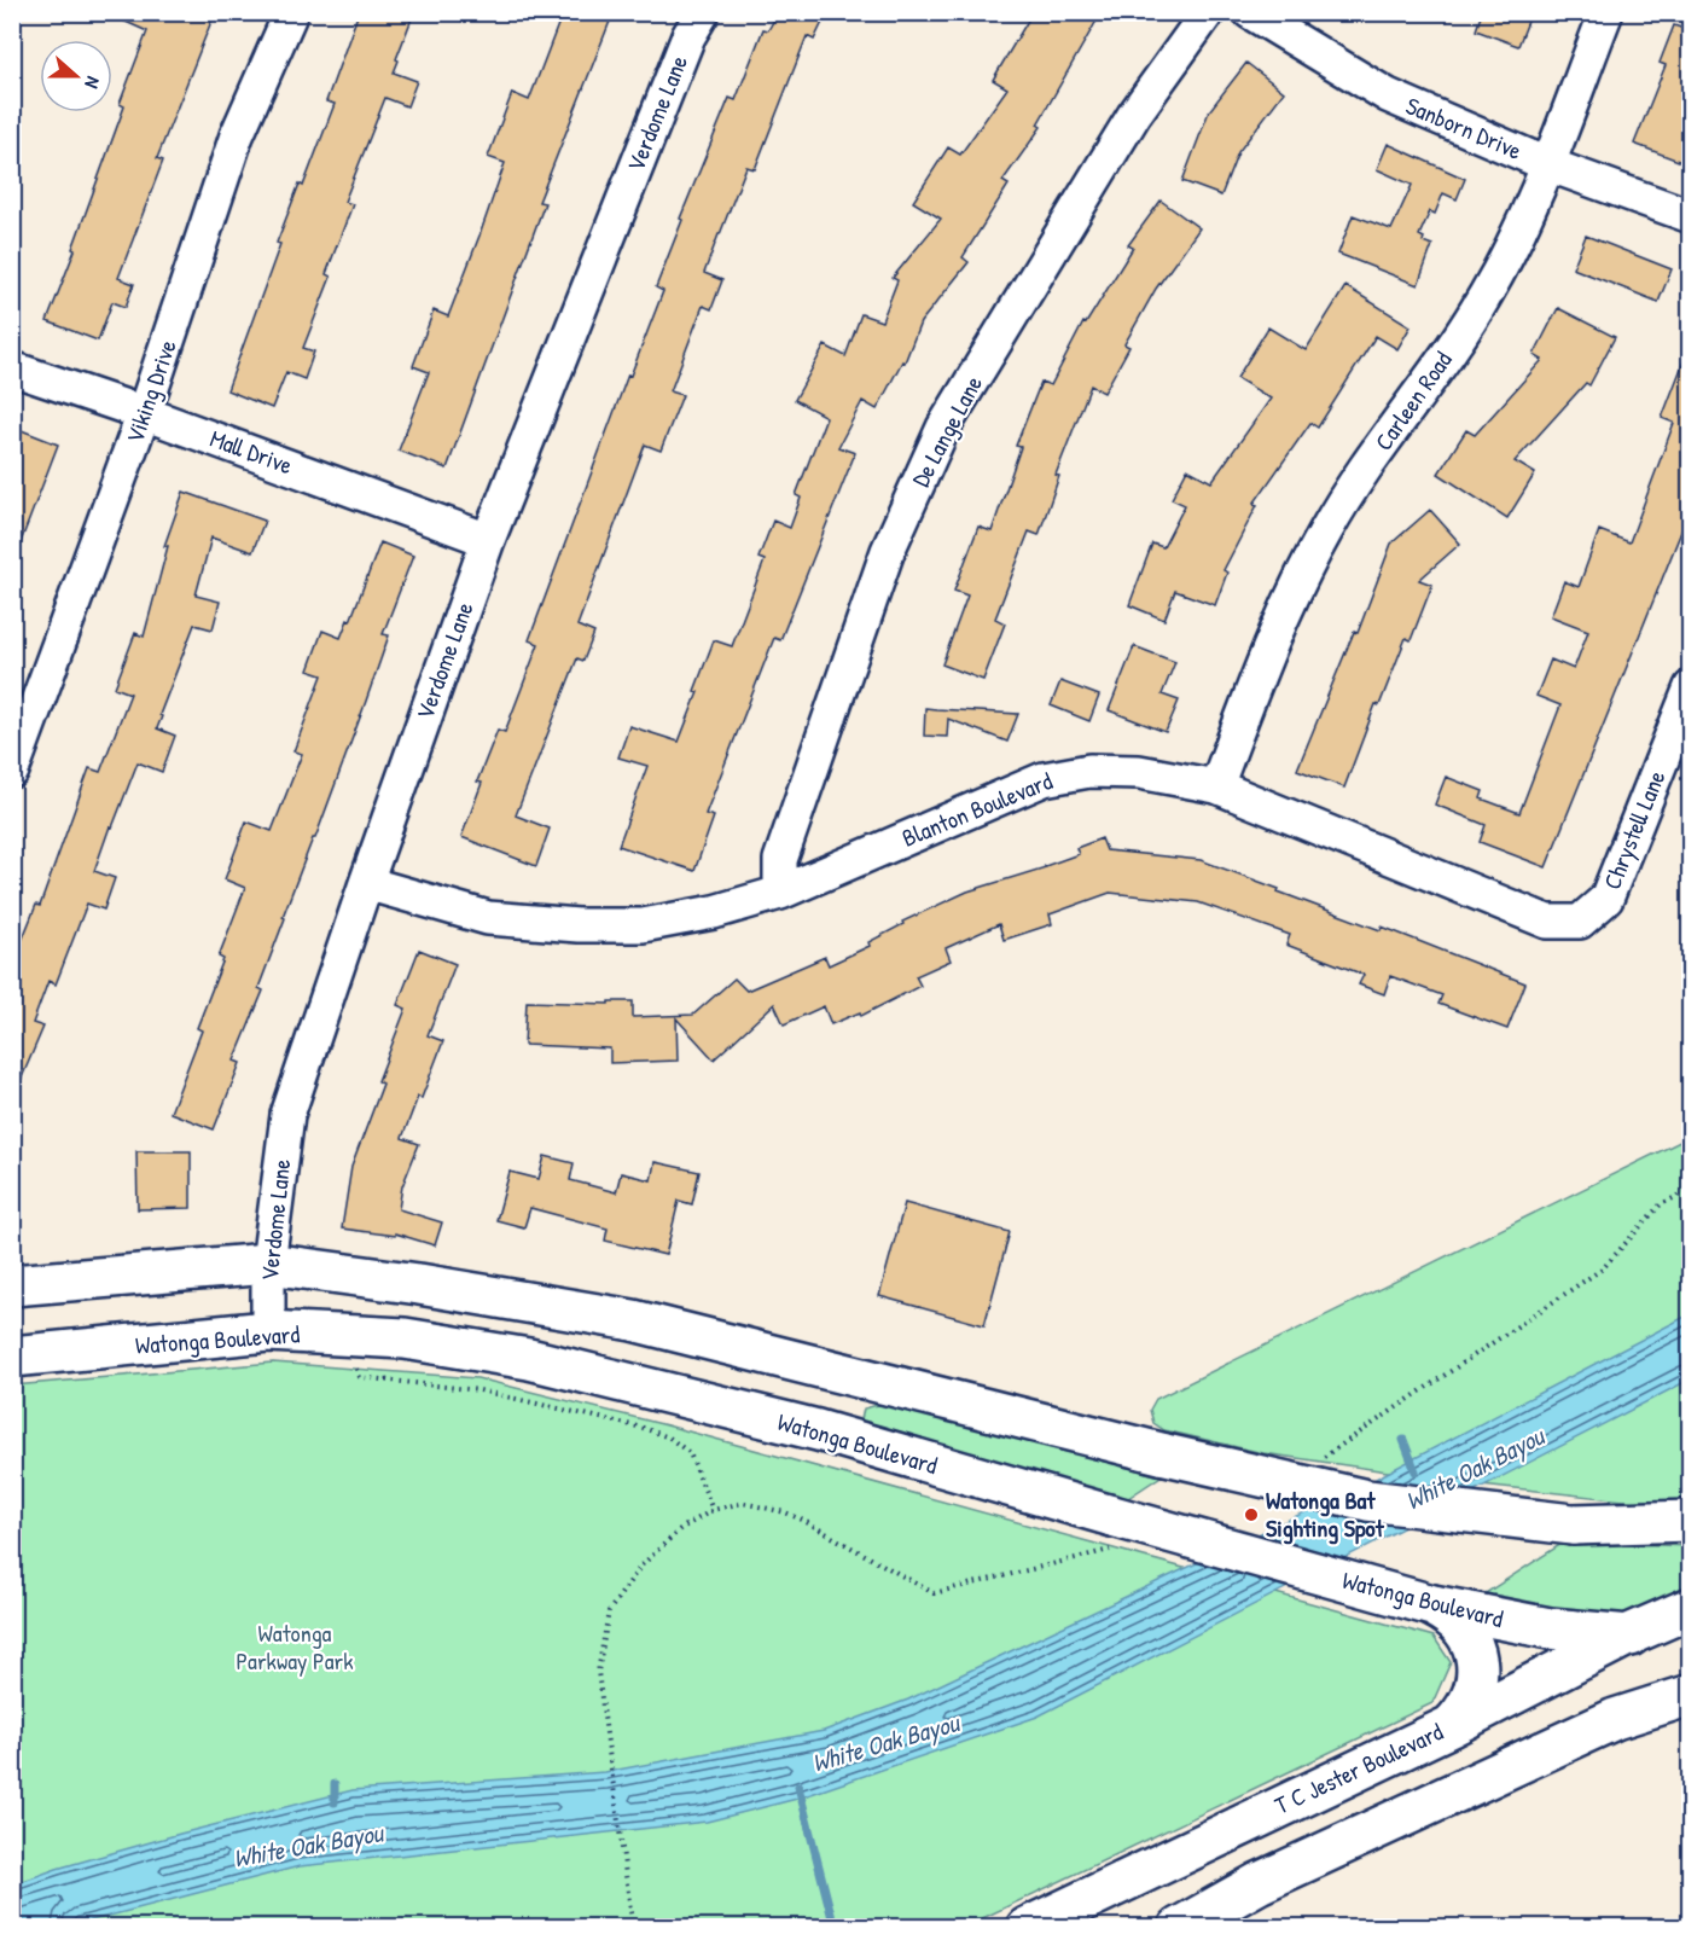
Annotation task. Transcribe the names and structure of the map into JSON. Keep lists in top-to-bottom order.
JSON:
{
  "streets": {
    "main road": ["Watonga Boulevard", "T C Jester Boulevard"],
    "street": [
      "Verdome Lane",
      "Sanborn Drive",
      "Viking Drive",
      "Carleen Road",
      "De Lange Lane",
      "Mall Drive",
      "Blanton Boulevard",
      "Chrystell Lane"
    ]
  },
  "crossings": [
    ["Verdome Lane", "Mall Drive"],
    ["Verdome Lane", "Blanton Boulevard"],
    ["Verdome Lane", "Watonga Boulevard"],
    ["Sanborn Drive", "Carleen Road"],
    ["Viking Drive", "Mall Drive"],
    ["Carleen Road", "Blanton Boulevard"],
    ["De Lange Lane", "Blanton Boulevard"],
    ["Blanton Boulevard", "Chrystell Lane"],
    ["Watonga Boulevard", "T C Jester Boulevard"]
  ],
  "water": ["White Oak Bayou"],
  "parks": ["Watonga Parkway Park"],
  "places": ["Watonga Bat Sighting Spot"],
  "north": "right"
}
